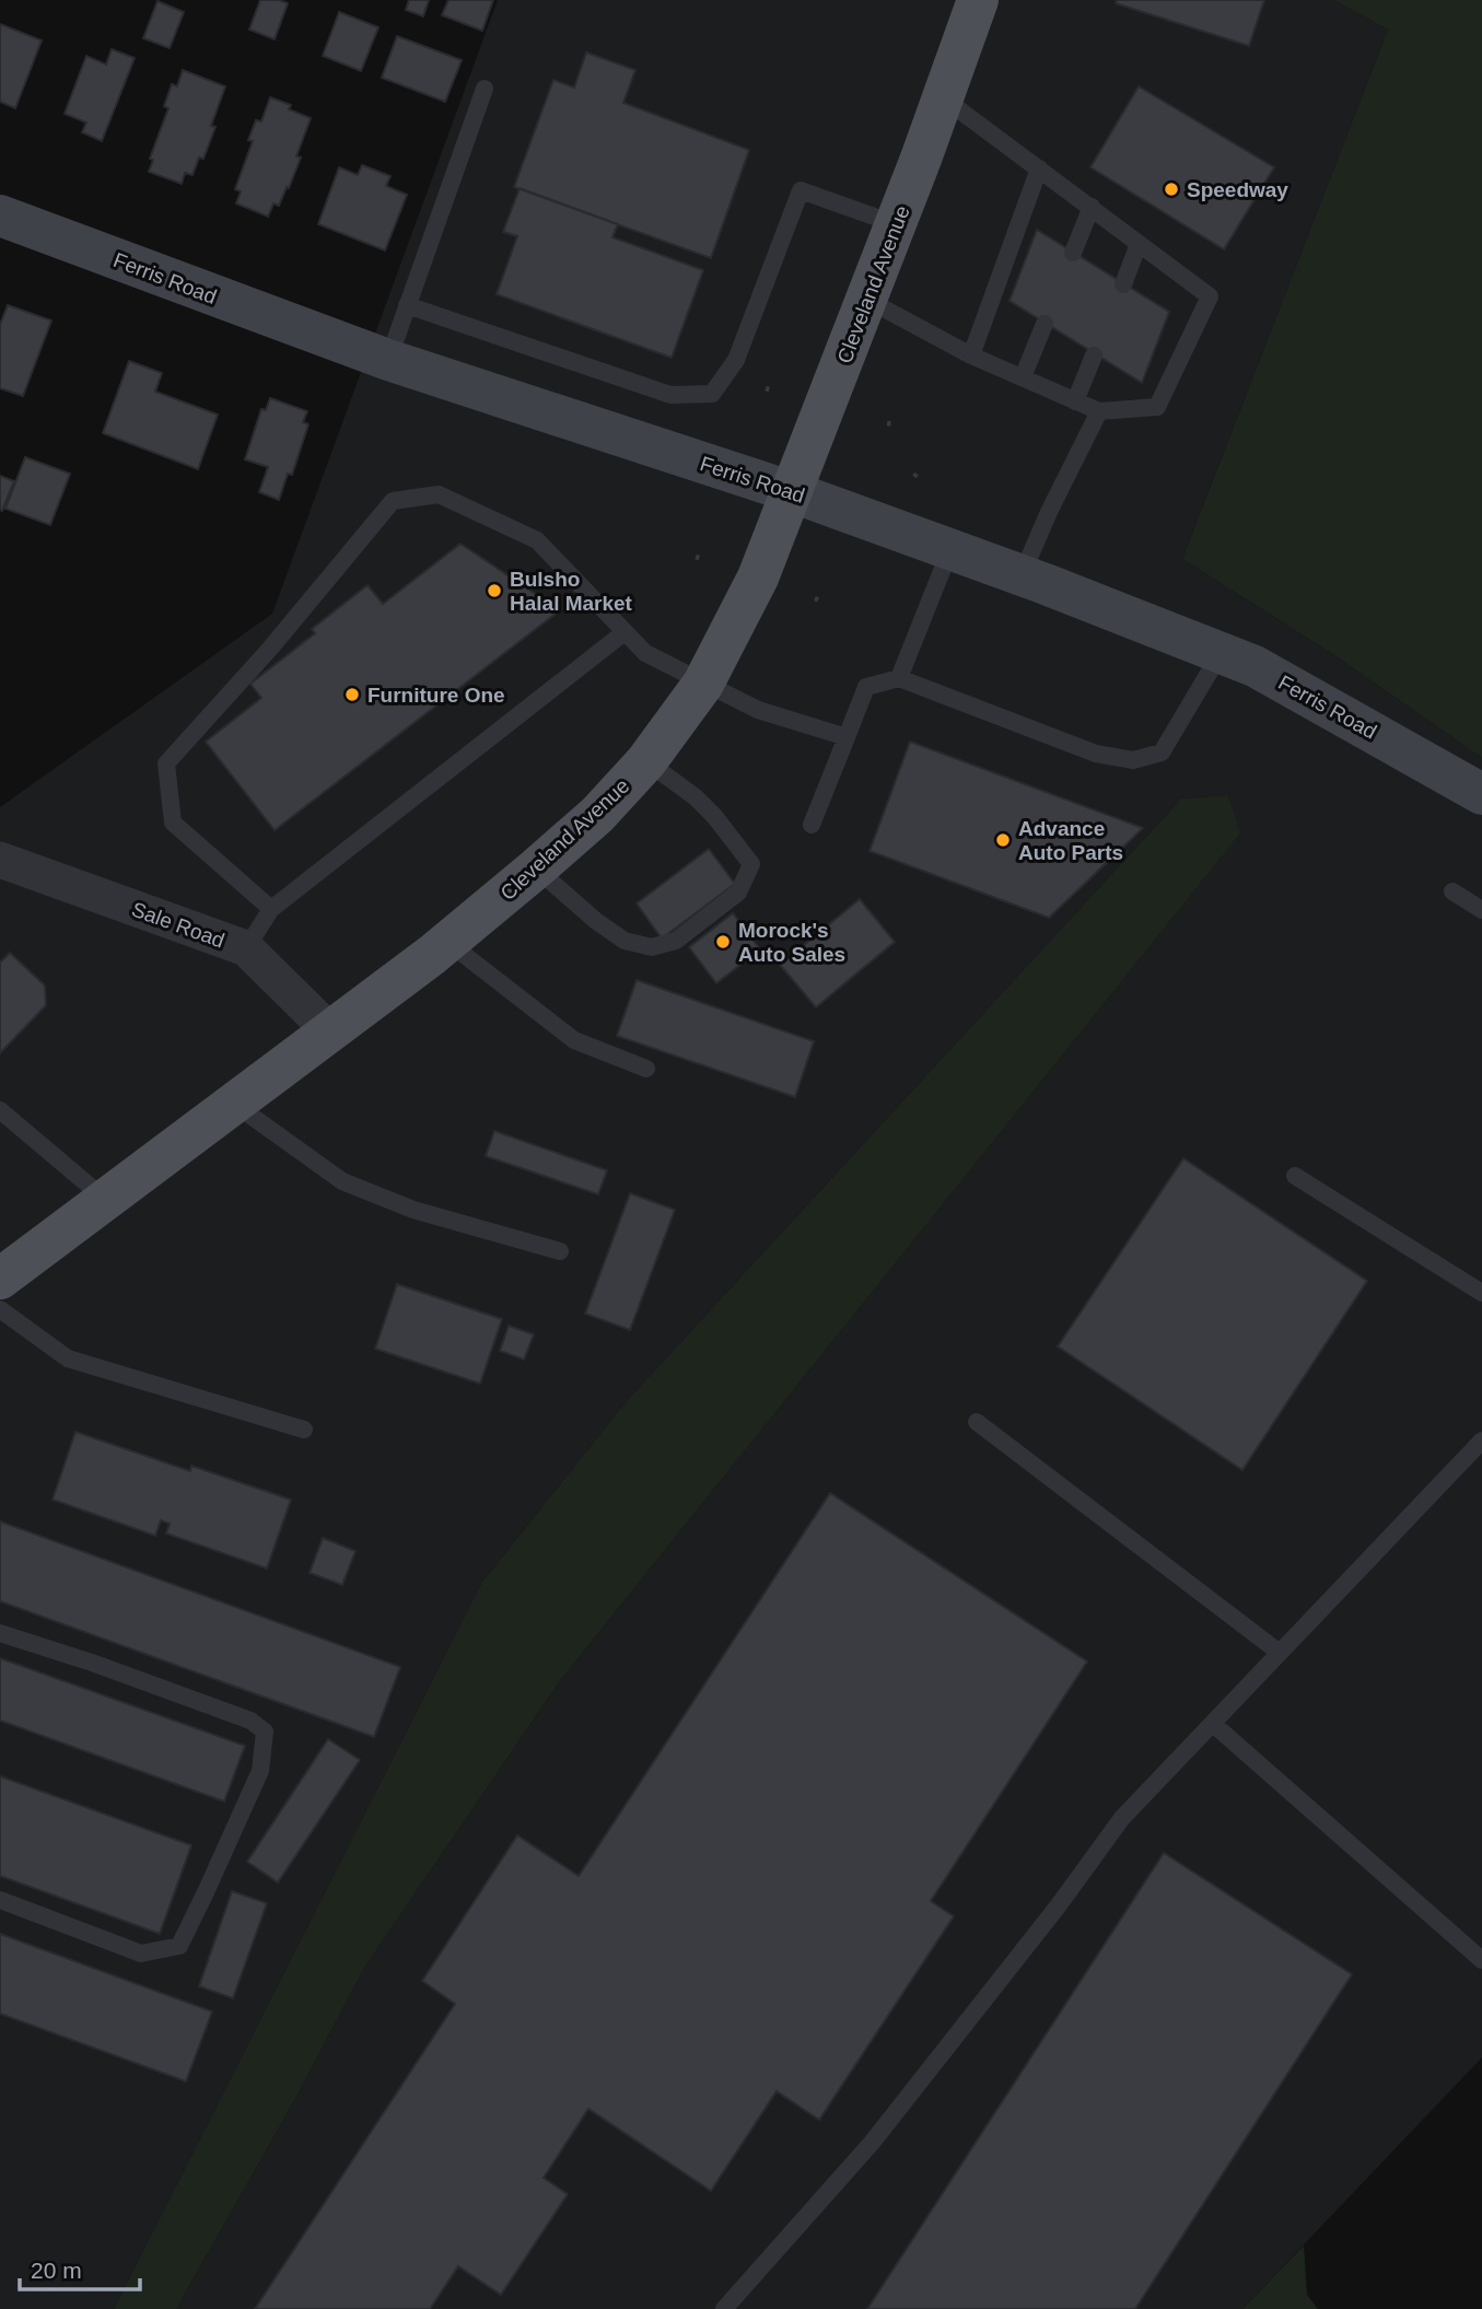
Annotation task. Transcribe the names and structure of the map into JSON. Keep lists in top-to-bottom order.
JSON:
{
  "streets": {
    "main road": ["Ferris Road", "Cleveland Avenue"],
    "street": ["Sale Road"]
  },
  "crossings": [
    ["Ferris Road", "Cleveland Avenue"],
    ["Cleveland Avenue", "Sale Road"]
  ],
  "places": [
    "Speedway",
    "Bulsho Halal Market",
    "Furniture One",
    "Advance Auto Parts",
    "Morock's Auto Sales"
  ],
  "scale_bar": "20 m"
}
